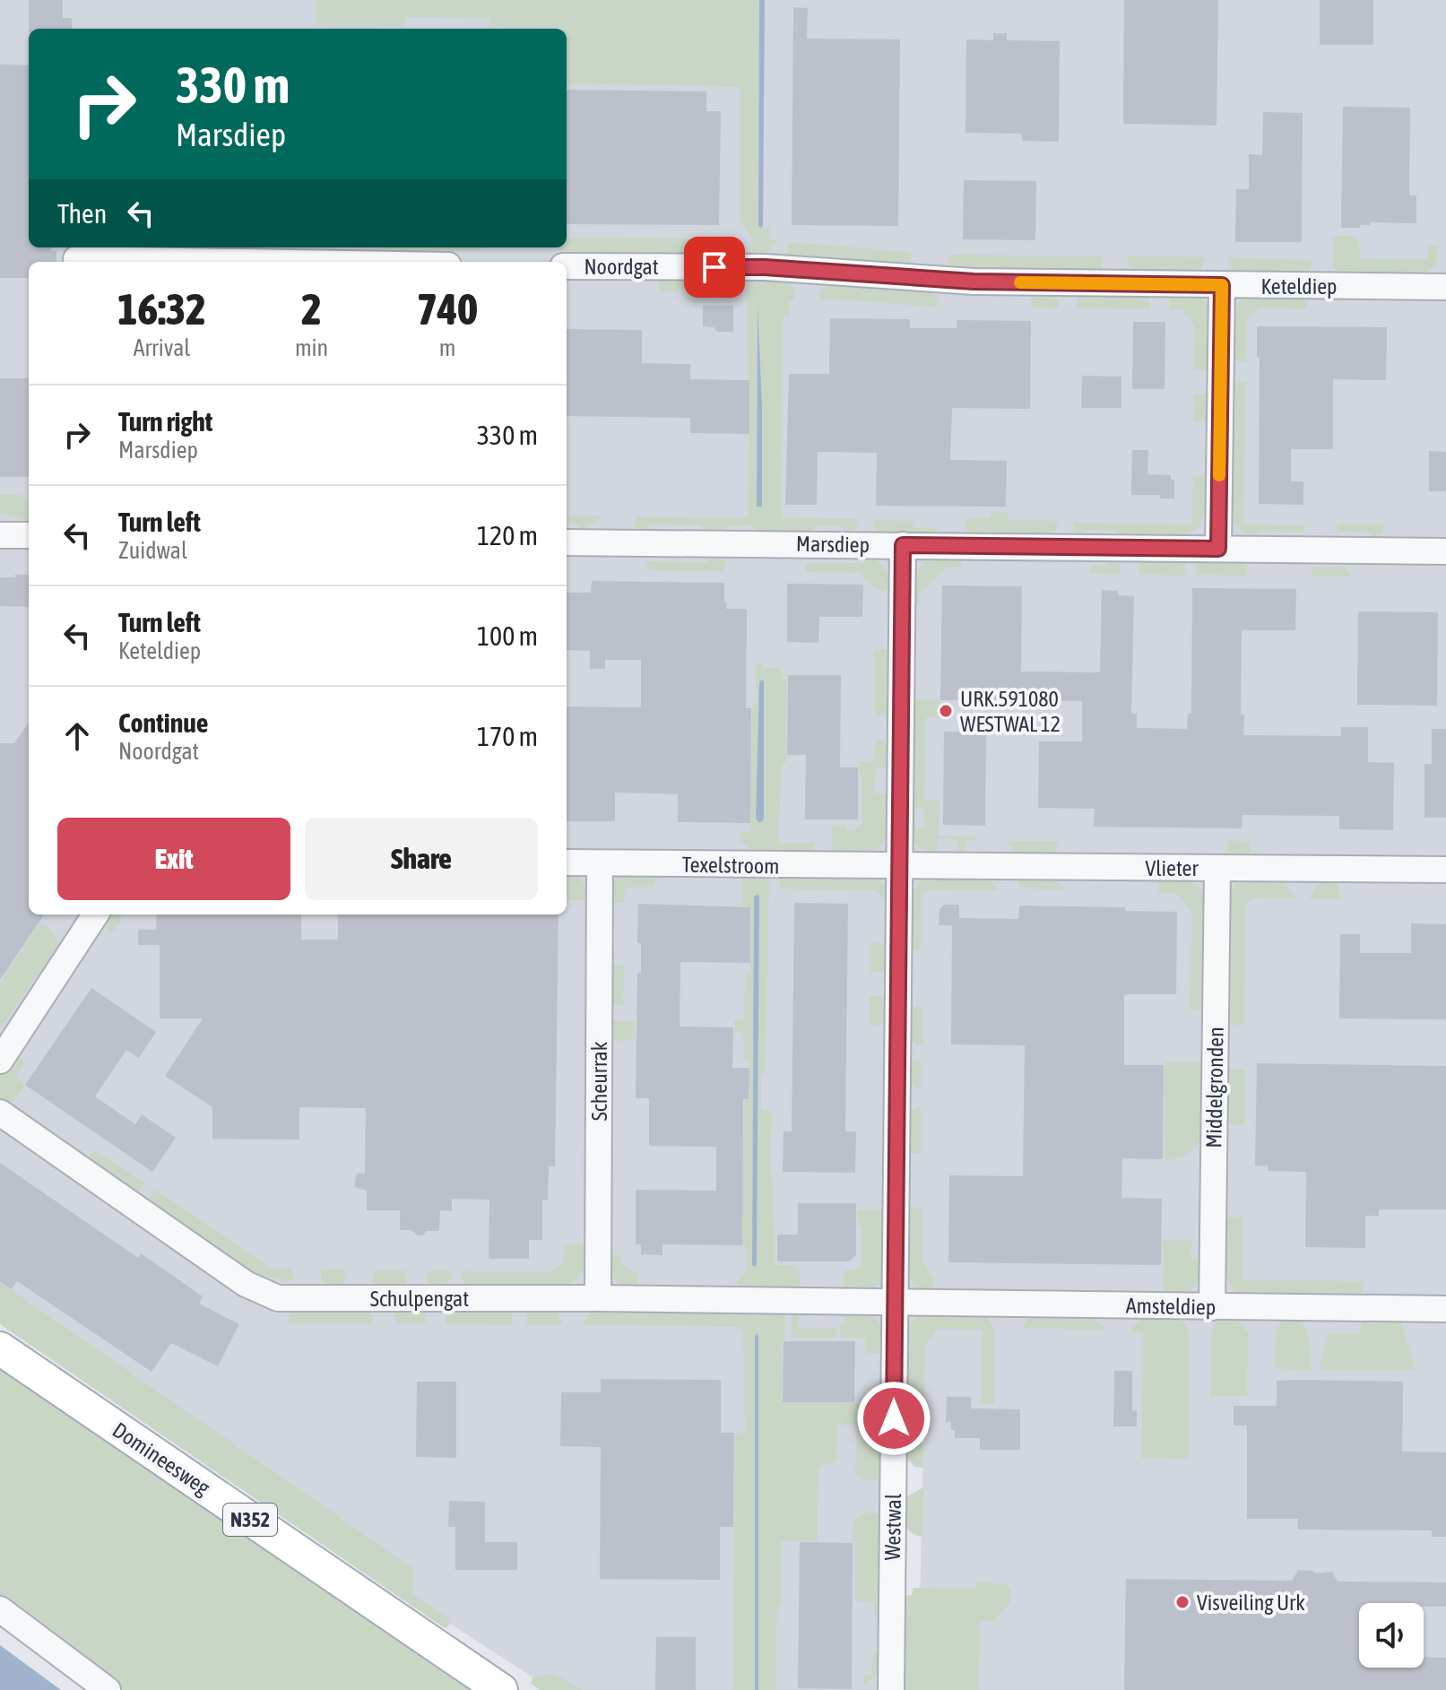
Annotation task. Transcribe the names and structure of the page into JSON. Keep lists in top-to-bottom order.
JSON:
{
  "streets": {
    "main road": ["Domineesweg", "N352"],
    "street": [
      "Noordgat",
      "Keteldiep",
      "Marsdiep",
      "Texelstroom",
      "Vlieter",
      "Scheurrak",
      "Middelgronden",
      "Schulpengat",
      "Amsteldiep",
      "Westwal"
    ]
  },
  "crossings": [
    ["Noordgat", "Keteldiep"],
    ["Marsdiep", "Westwal"],
    ["Texelstroom", "Vlieter"],
    ["Texelstroom", "Scheurrak"],
    ["Texelstroom", "Westwal"],
    ["Vlieter", "Middelgronden"],
    ["Vlieter", "Westwal"],
    ["Scheurrak", "Schulpengat"],
    ["Middelgronden", "Amsteldiep"],
    ["Schulpengat", "Amsteldiep"],
    ["Schulpengat", "Westwal"],
    ["Amsteldiep", "Westwal"]
  ],
  "places": ["URK.591080 WESTWAL 12", "Visveiling Urk"],
  "page": {
    "turn": ["330 m", "Marsdiep"],
    "then": "Then",
    "eta": [
      "16:32",
      "Arrival",
      "2",
      "min",
      "740",
      "m"
    ],
    "list": [
      {
        "name": "Turn right",
        "note": "Marsdiep",
        "value": "330 m"
      },
      {
        "name": "Turn left",
        "note": "Zuidwal",
        "value": "120 m"
      },
      {
        "name": "Turn left",
        "note": "Keteldiep",
        "value": "100 m"
      },
      {
        "name": "Continue",
        "note": "Noordgat",
        "value": "170 m"
      }
    ],
    "buttons": ["Exit", "Share"]
  }
}
